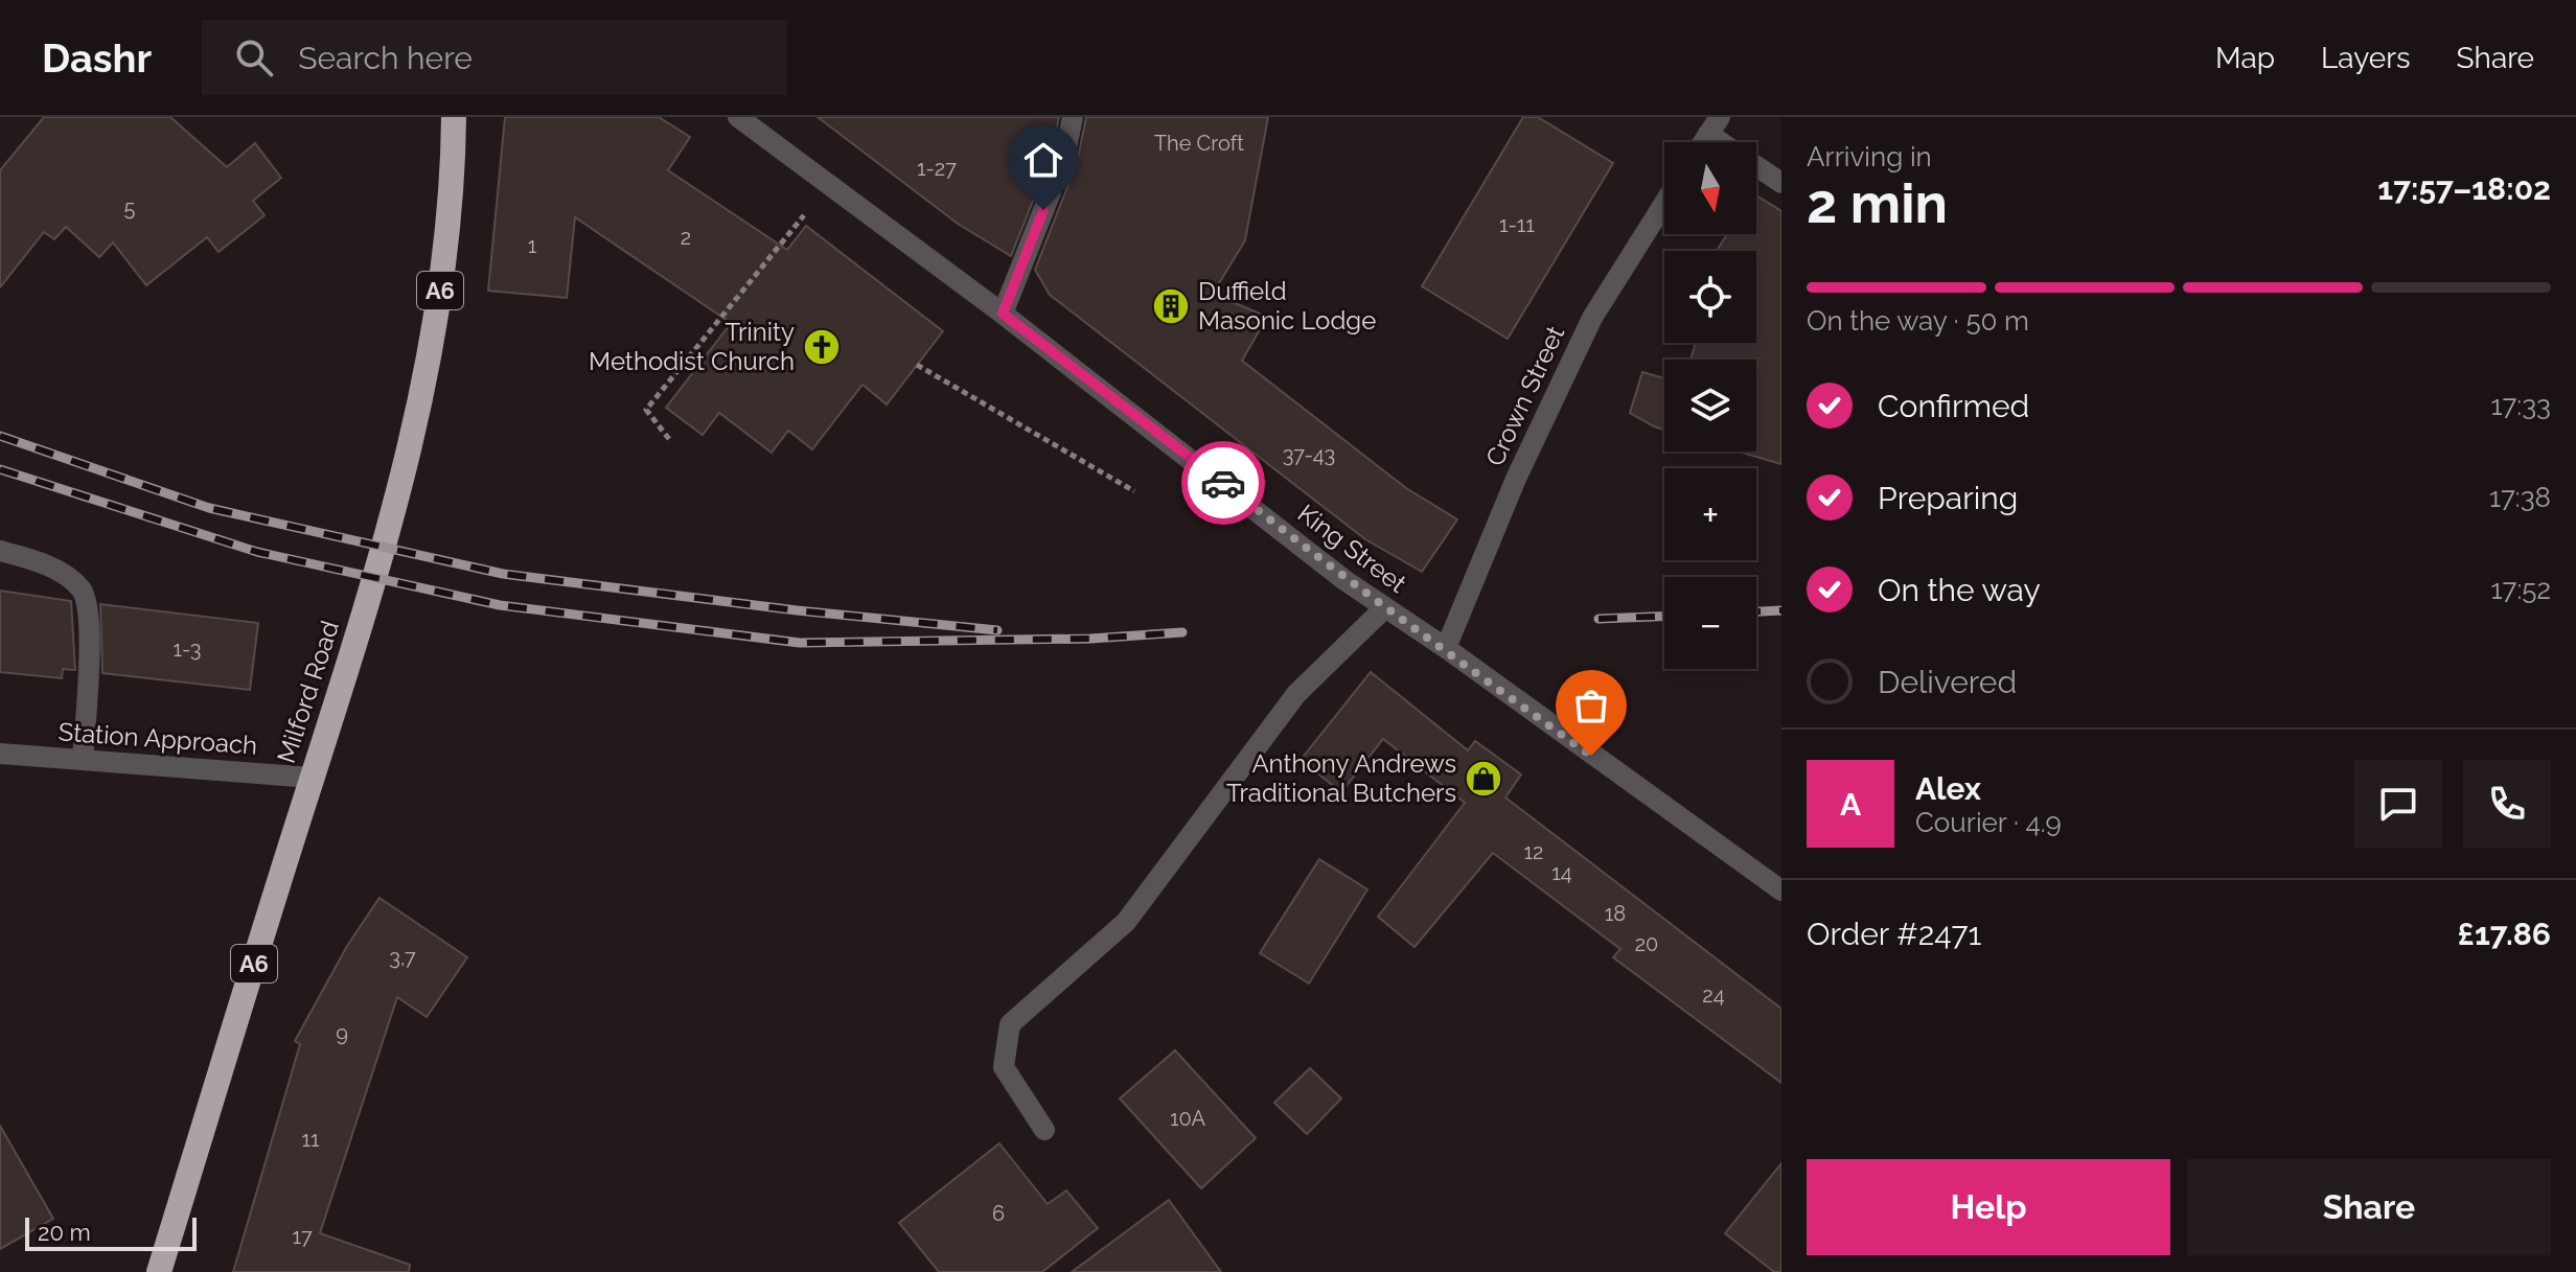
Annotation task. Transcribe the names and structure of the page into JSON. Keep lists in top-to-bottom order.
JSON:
{
  "streets": {
    "highway": ["A6", "Milford Road"],
    "street": ["Crown Street", "King Street", "Station Approach"]
  },
  "crossings": [
    ["Crown Street", "King Street"],
    ["Milford Road", "Station Approach"]
  ],
  "places": {
    "building": ["Duffield Masonic Lodge"],
    "church": ["Trinity Methodist Church"],
    "shop": ["Anthony Andrews Traditional Butchers"]
  },
  "house_numbers": [
    "The Croft",
    "1-27",
    "5",
    "1-11",
    "2",
    "1",
    "37-43",
    "1-3",
    "12",
    "14",
    "18",
    "20",
    "3,7",
    "24",
    "9",
    "10A",
    "11",
    "6",
    "17"
  ],
  "scale_bar": "20 m",
  "north": "bottom",
  "page": {
    "header": "Dashr",
    "search": "Search here",
    "nav": ["Map", "Layers", "Share"],
    "heading": ["2 min", "Arriving in", "17:57–18:02"],
    "panel": [
      "Alex",
      "Courier · 4.9",
      "Order #2471",
      "£17.86"
    ],
    "map_buttons": ["+", "−"],
    "bar": "On the way · 50 m",
    "list": [
      ["Confirmed", "17:33"],
      ["Preparing", "17:38"],
      ["On the way", "17:52"],
      "Delivered"
    ],
    "round": "A",
    "buttons": ["Help", "Share"],
    "scale": "20 m"
  }
}
